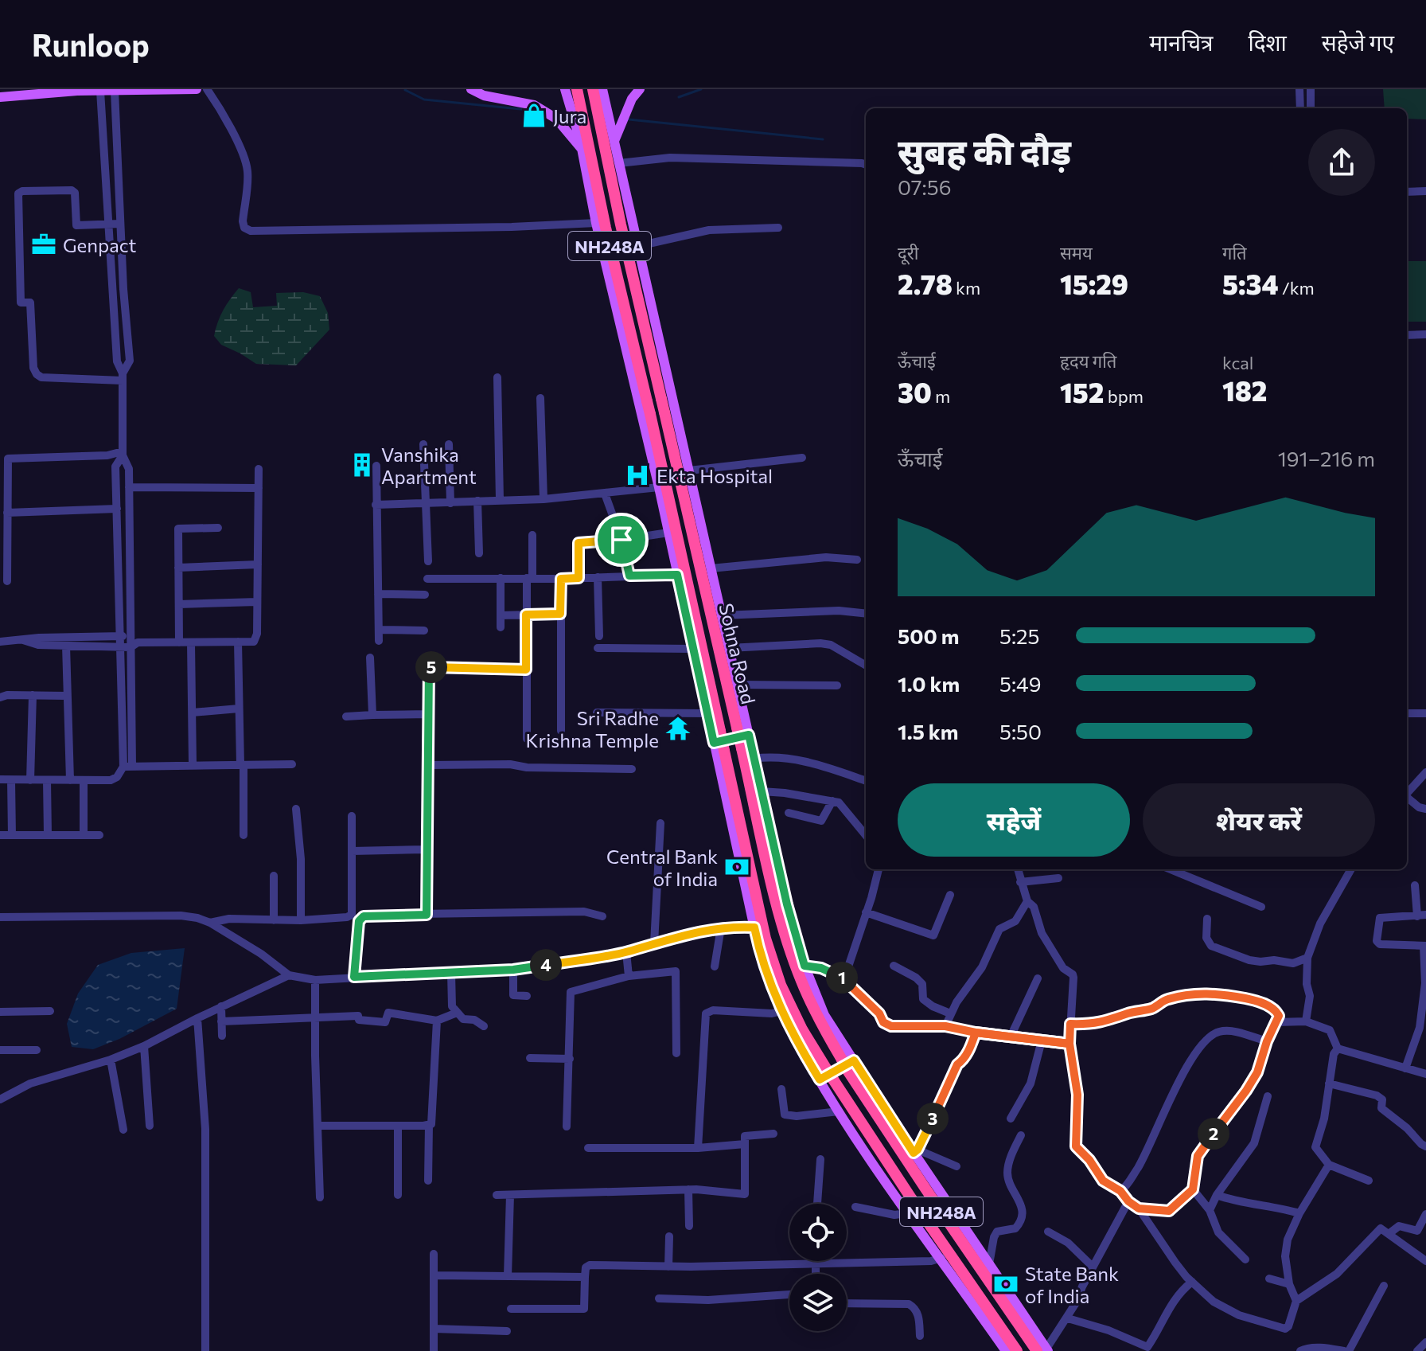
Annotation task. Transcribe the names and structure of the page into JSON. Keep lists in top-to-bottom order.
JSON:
{
  "streets": {
    "highway": ["NH248A", "Sohna Road"]
  },
  "places": {
    "shop": ["Jura"],
    "office": ["Genpact"],
    "building": ["Vanshika Apartment"],
    "hospital": ["Ekta Hospital"],
    "temple": ["Sri Radhe Krishna Temple"],
    "bank": ["Central Bank of India", "State Bank of India"]
  },
  "page": {
    "header": "Runloop",
    "nav": ["मानचित्र", "दिशा", "सहेजे गए"],
    "heading": ["सुबह की दौड़", "07:56"],
    "stats": [
      ["दूरी", "2.78 km"],
      ["समय", "15:29"],
      ["गति", "5:34 /km"],
      ["ऊँचाई", "30 m"],
      ["हृदय गति", "152 bpm"],
      ["kcal", "182"]
    ],
    "chart": ["ऊँचाई", "191–216 m"],
    "list": [
      {
        "name": "500 m",
        "note": "5:25"
      },
      {
        "name": "1.0 km",
        "note": "5:49"
      },
      {
        "name": "1.5 km",
        "note": "5:50"
      }
    ],
    "pins": [
      "5",
      "4",
      "1",
      "3",
      "2"
    ],
    "buttons": ["सहेजें", "शेयर करें"]
  }
}
